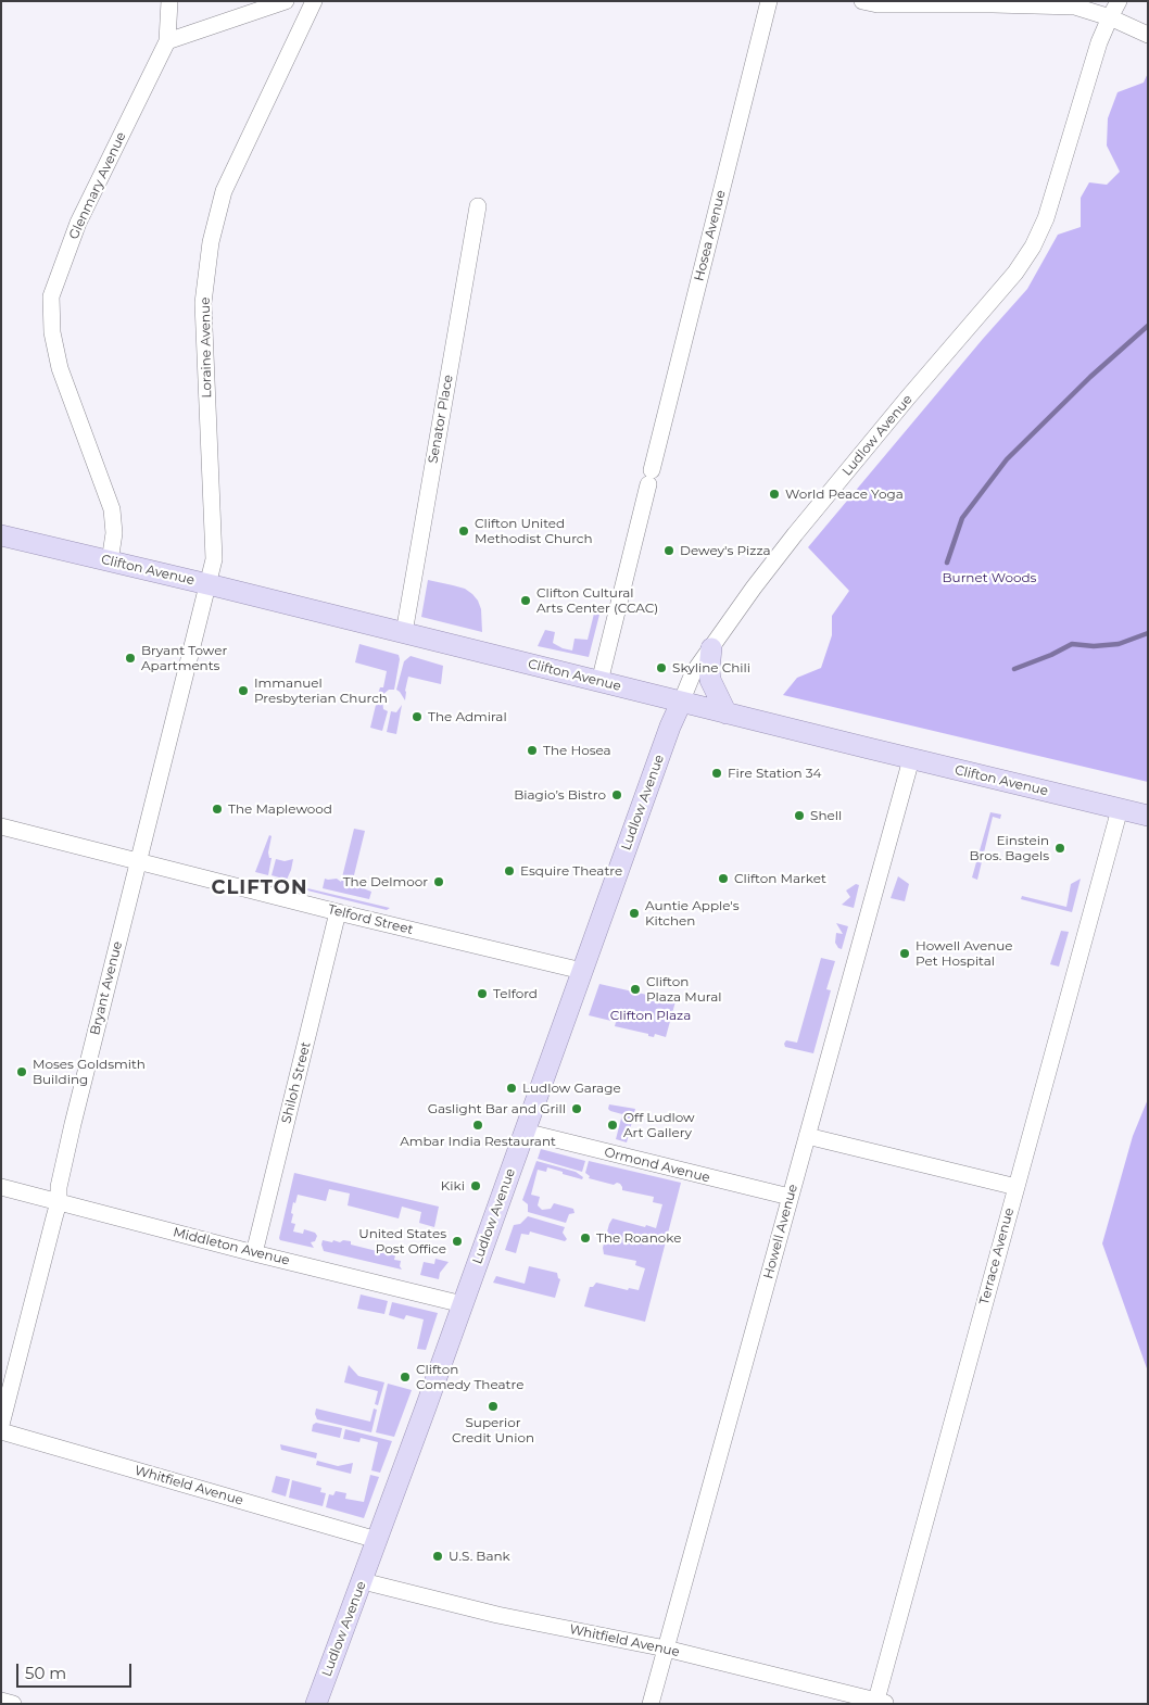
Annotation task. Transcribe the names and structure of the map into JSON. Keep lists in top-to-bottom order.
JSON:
{
  "streets": {
    "main road": ["Ludlow Avenue", "Clifton Avenue"],
    "street": [
      "Glenmary Avenue",
      "Hosea Avenue",
      "Loraine Avenue",
      "Senator Place",
      "Telford Street",
      "Bryant Avenue",
      "Shiloh Street",
      "Ormond Avenue",
      "Howell Avenue",
      "Middleton Avenue",
      "Terrace Avenue",
      "Whitfield Avenue"
    ]
  },
  "crossings": [
    ["Glenmary Avenue", "Clifton Avenue"],
    ["Hosea Avenue", "Clifton Avenue"],
    ["Loraine Avenue", "Clifton Avenue"],
    ["Loraine Avenue", "Bryant Avenue"],
    ["Senator Place", "Clifton Avenue"],
    ["Ludlow Avenue", "Clifton Avenue"],
    ["Ludlow Avenue", "Telford Street"],
    ["Ludlow Avenue", "Ormond Avenue"],
    ["Ludlow Avenue", "Middleton Avenue"],
    ["Ludlow Avenue", "Whitfield Avenue"],
    ["Clifton Avenue", "Bryant Avenue"],
    ["Clifton Avenue", "Howell Avenue"],
    ["Clifton Avenue", "Terrace Avenue"],
    ["Telford Street", "Bryant Avenue"],
    ["Telford Street", "Shiloh Street"],
    ["Bryant Avenue", "Middleton Avenue"],
    ["Shiloh Street", "Middleton Avenue"],
    ["Ormond Avenue", "Howell Avenue"],
    ["Howell Avenue", "Whitfield Avenue"],
    ["Terrace Avenue", "Whitfield Avenue"]
  ],
  "districts": ["CLIFTON"],
  "parks": ["Burnet Woods", "Clifton Plaza"],
  "places": [
    "World Peace Yoga",
    "Clifton United Methodist Church",
    "Dewey's Pizza",
    "Clifton Cultural Arts Center (CCAC)",
    "Bryant Tower Apartments",
    "Skyline Chili",
    "Immanuel Presbyterian Church",
    "The Admiral",
    "The Hosea",
    "Fire Station 34",
    "Biagio’s Bistro",
    "The Maplewood",
    "Shell",
    "Einstein Bros. Bagels",
    "Esquire Theatre",
    "Clifton Market",
    "The Delmoor",
    "Auntie Apple's Kitchen",
    "Howell Avenue Pet Hospital",
    "Clifton Plaza Mural",
    "Telford",
    "Moses Goldsmith Building",
    "Ludlow Garage",
    "Gaslight Bar and Grill",
    "Ambar India Restaurant",
    "Off Ludlow Art Gallery",
    "Kiki",
    "The Roanoke",
    "United States Post Office",
    "Clifton Comedy Theatre",
    "Superior Credit Union",
    "U.S. Bank"
  ],
  "scale_bar": "50 m"
}
